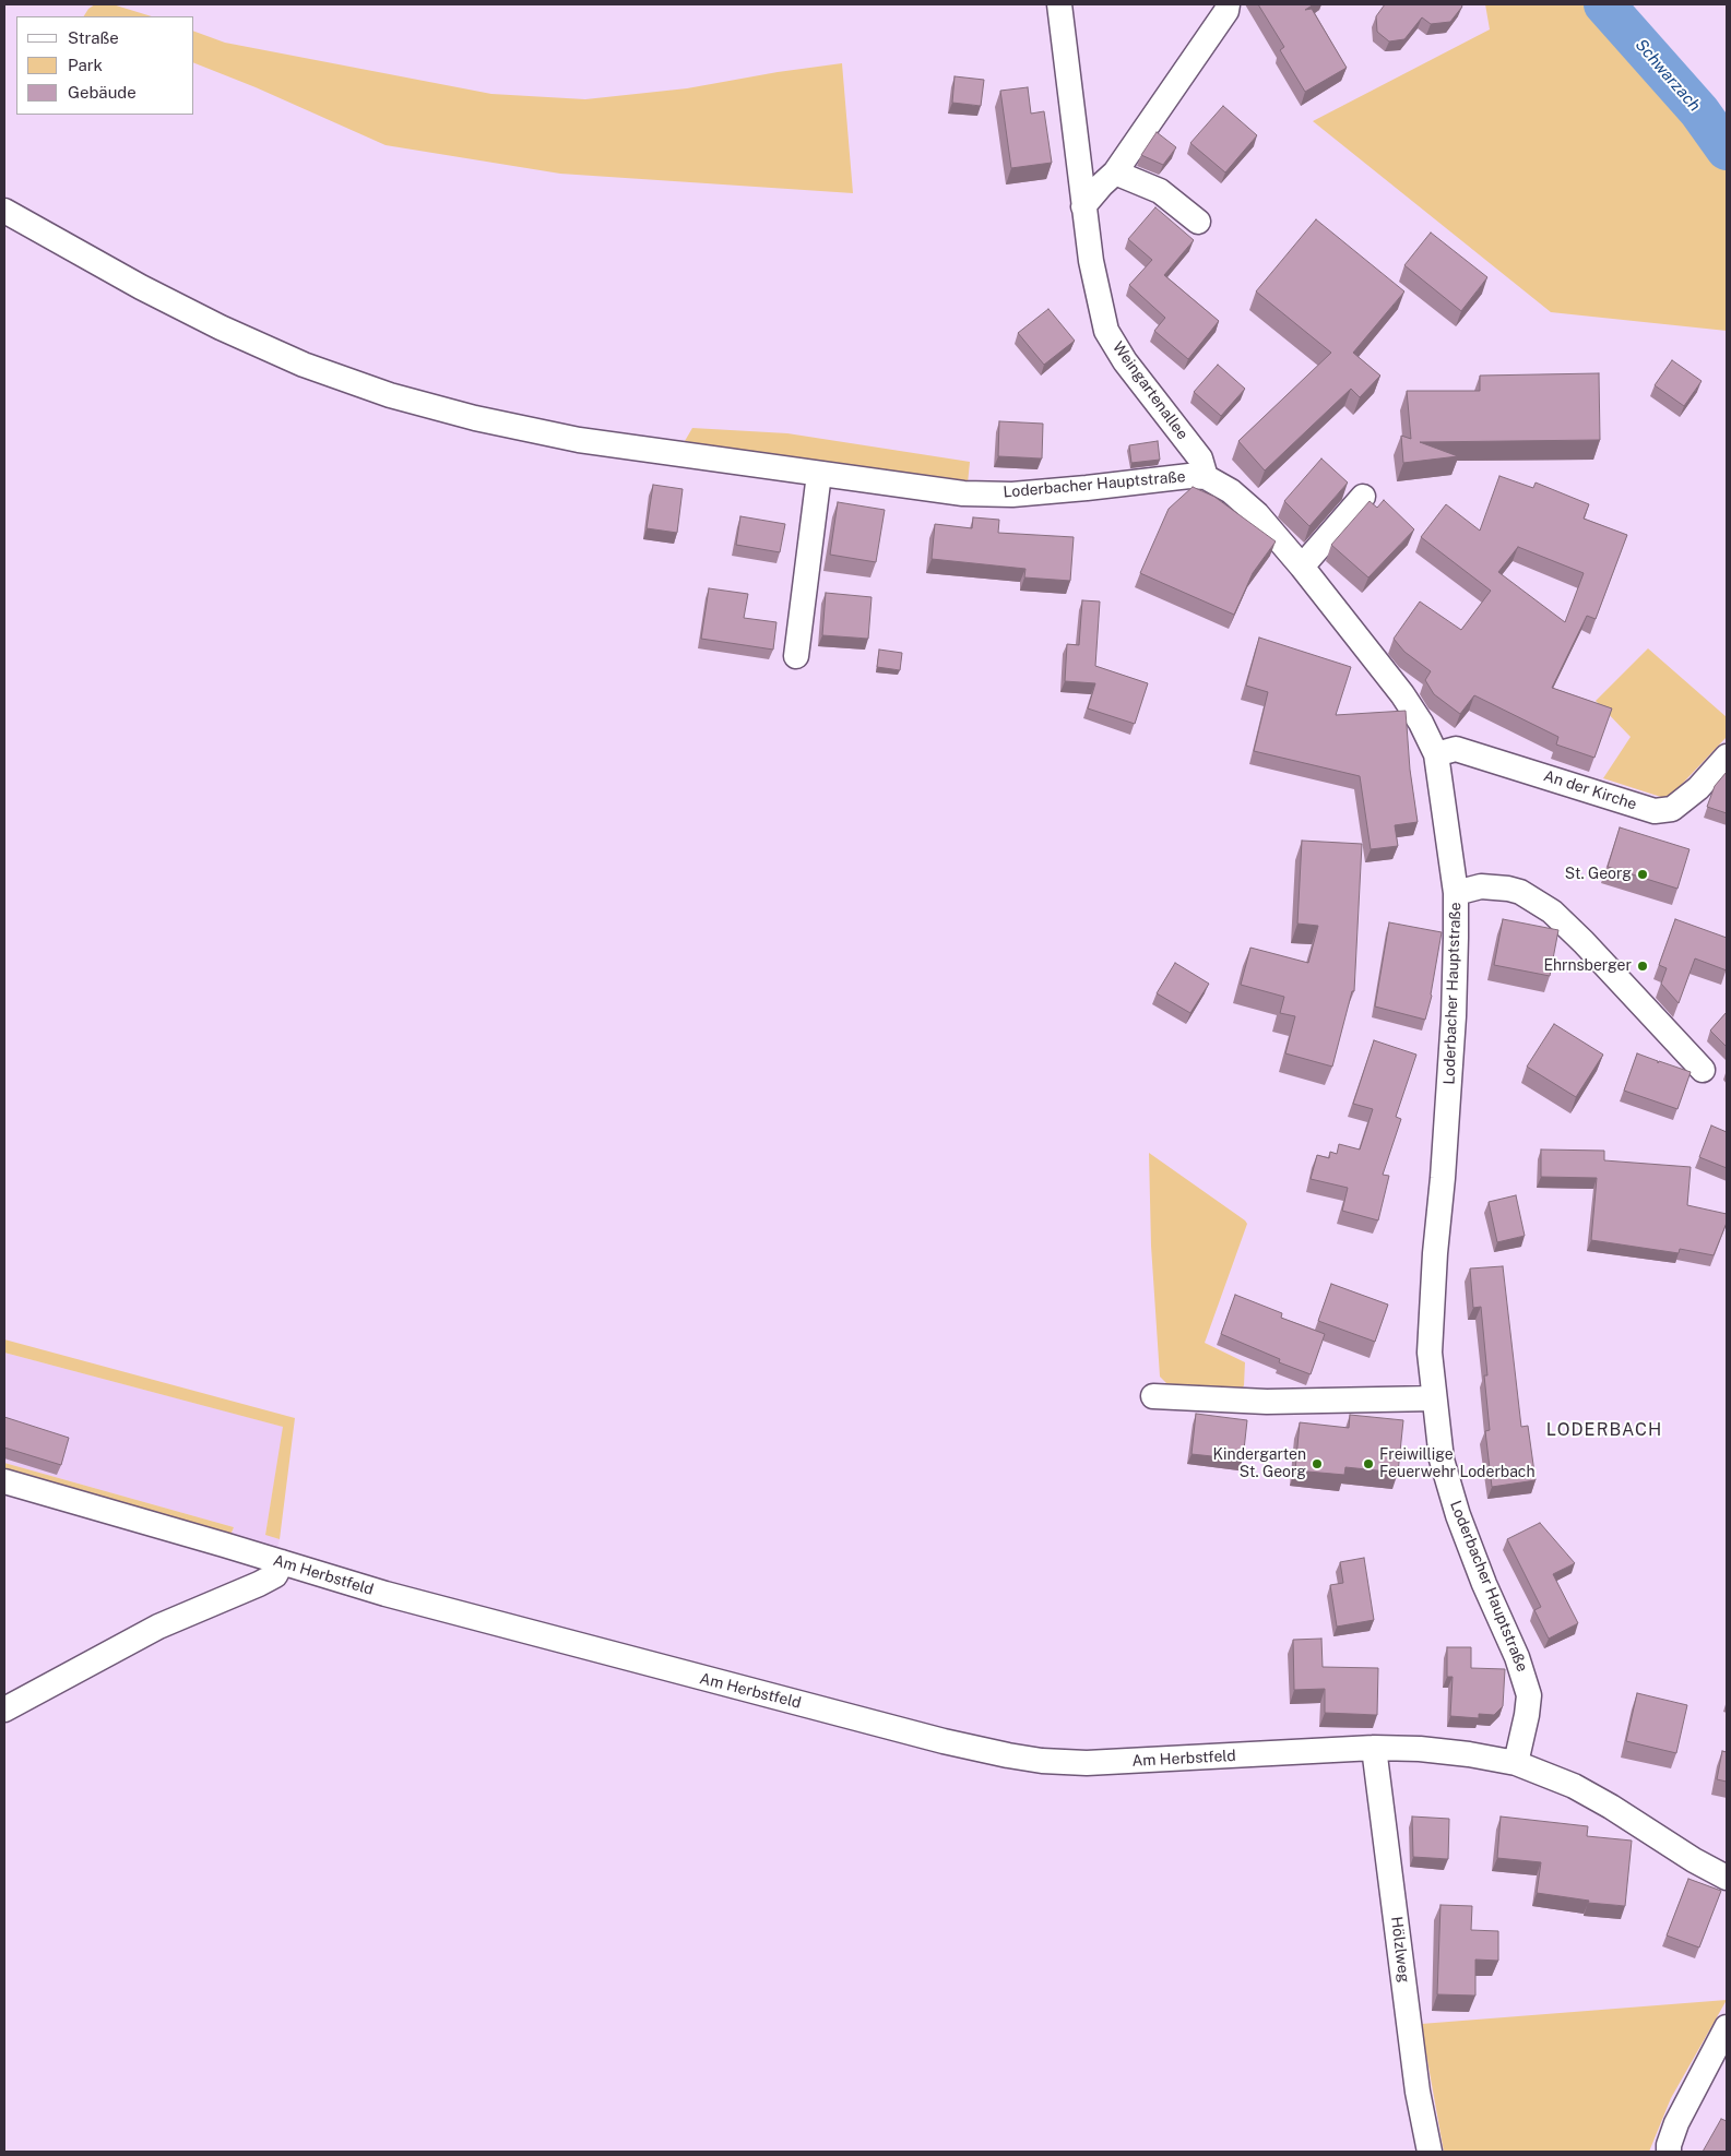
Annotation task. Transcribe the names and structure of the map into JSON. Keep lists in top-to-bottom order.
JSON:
{
  "streets": {
    "street": [
      "Weingartenallee",
      "Loderbacher Hauptstraße",
      "An der Kirche",
      "Am Herbstfeld",
      "Hölzlweg"
    ]
  },
  "crossings": [
    ["Weingartenallee", "Loderbacher Hauptstraße"],
    ["Loderbacher Hauptstraße", "An der Kirche"],
    ["Loderbacher Hauptstraße", "Am Herbstfeld"],
    ["Am Herbstfeld", "Hölzlweg"]
  ],
  "districts": ["LODERBACH"],
  "water": ["Schwarzach"],
  "places": [
    "St. Georg",
    "Ehrnsberger",
    "Kindergarten St. Georg",
    "Freiwillige Feuerwehr Loderbach"
  ],
  "legend": ["Straße", "Park", "Gebäude"]
}
